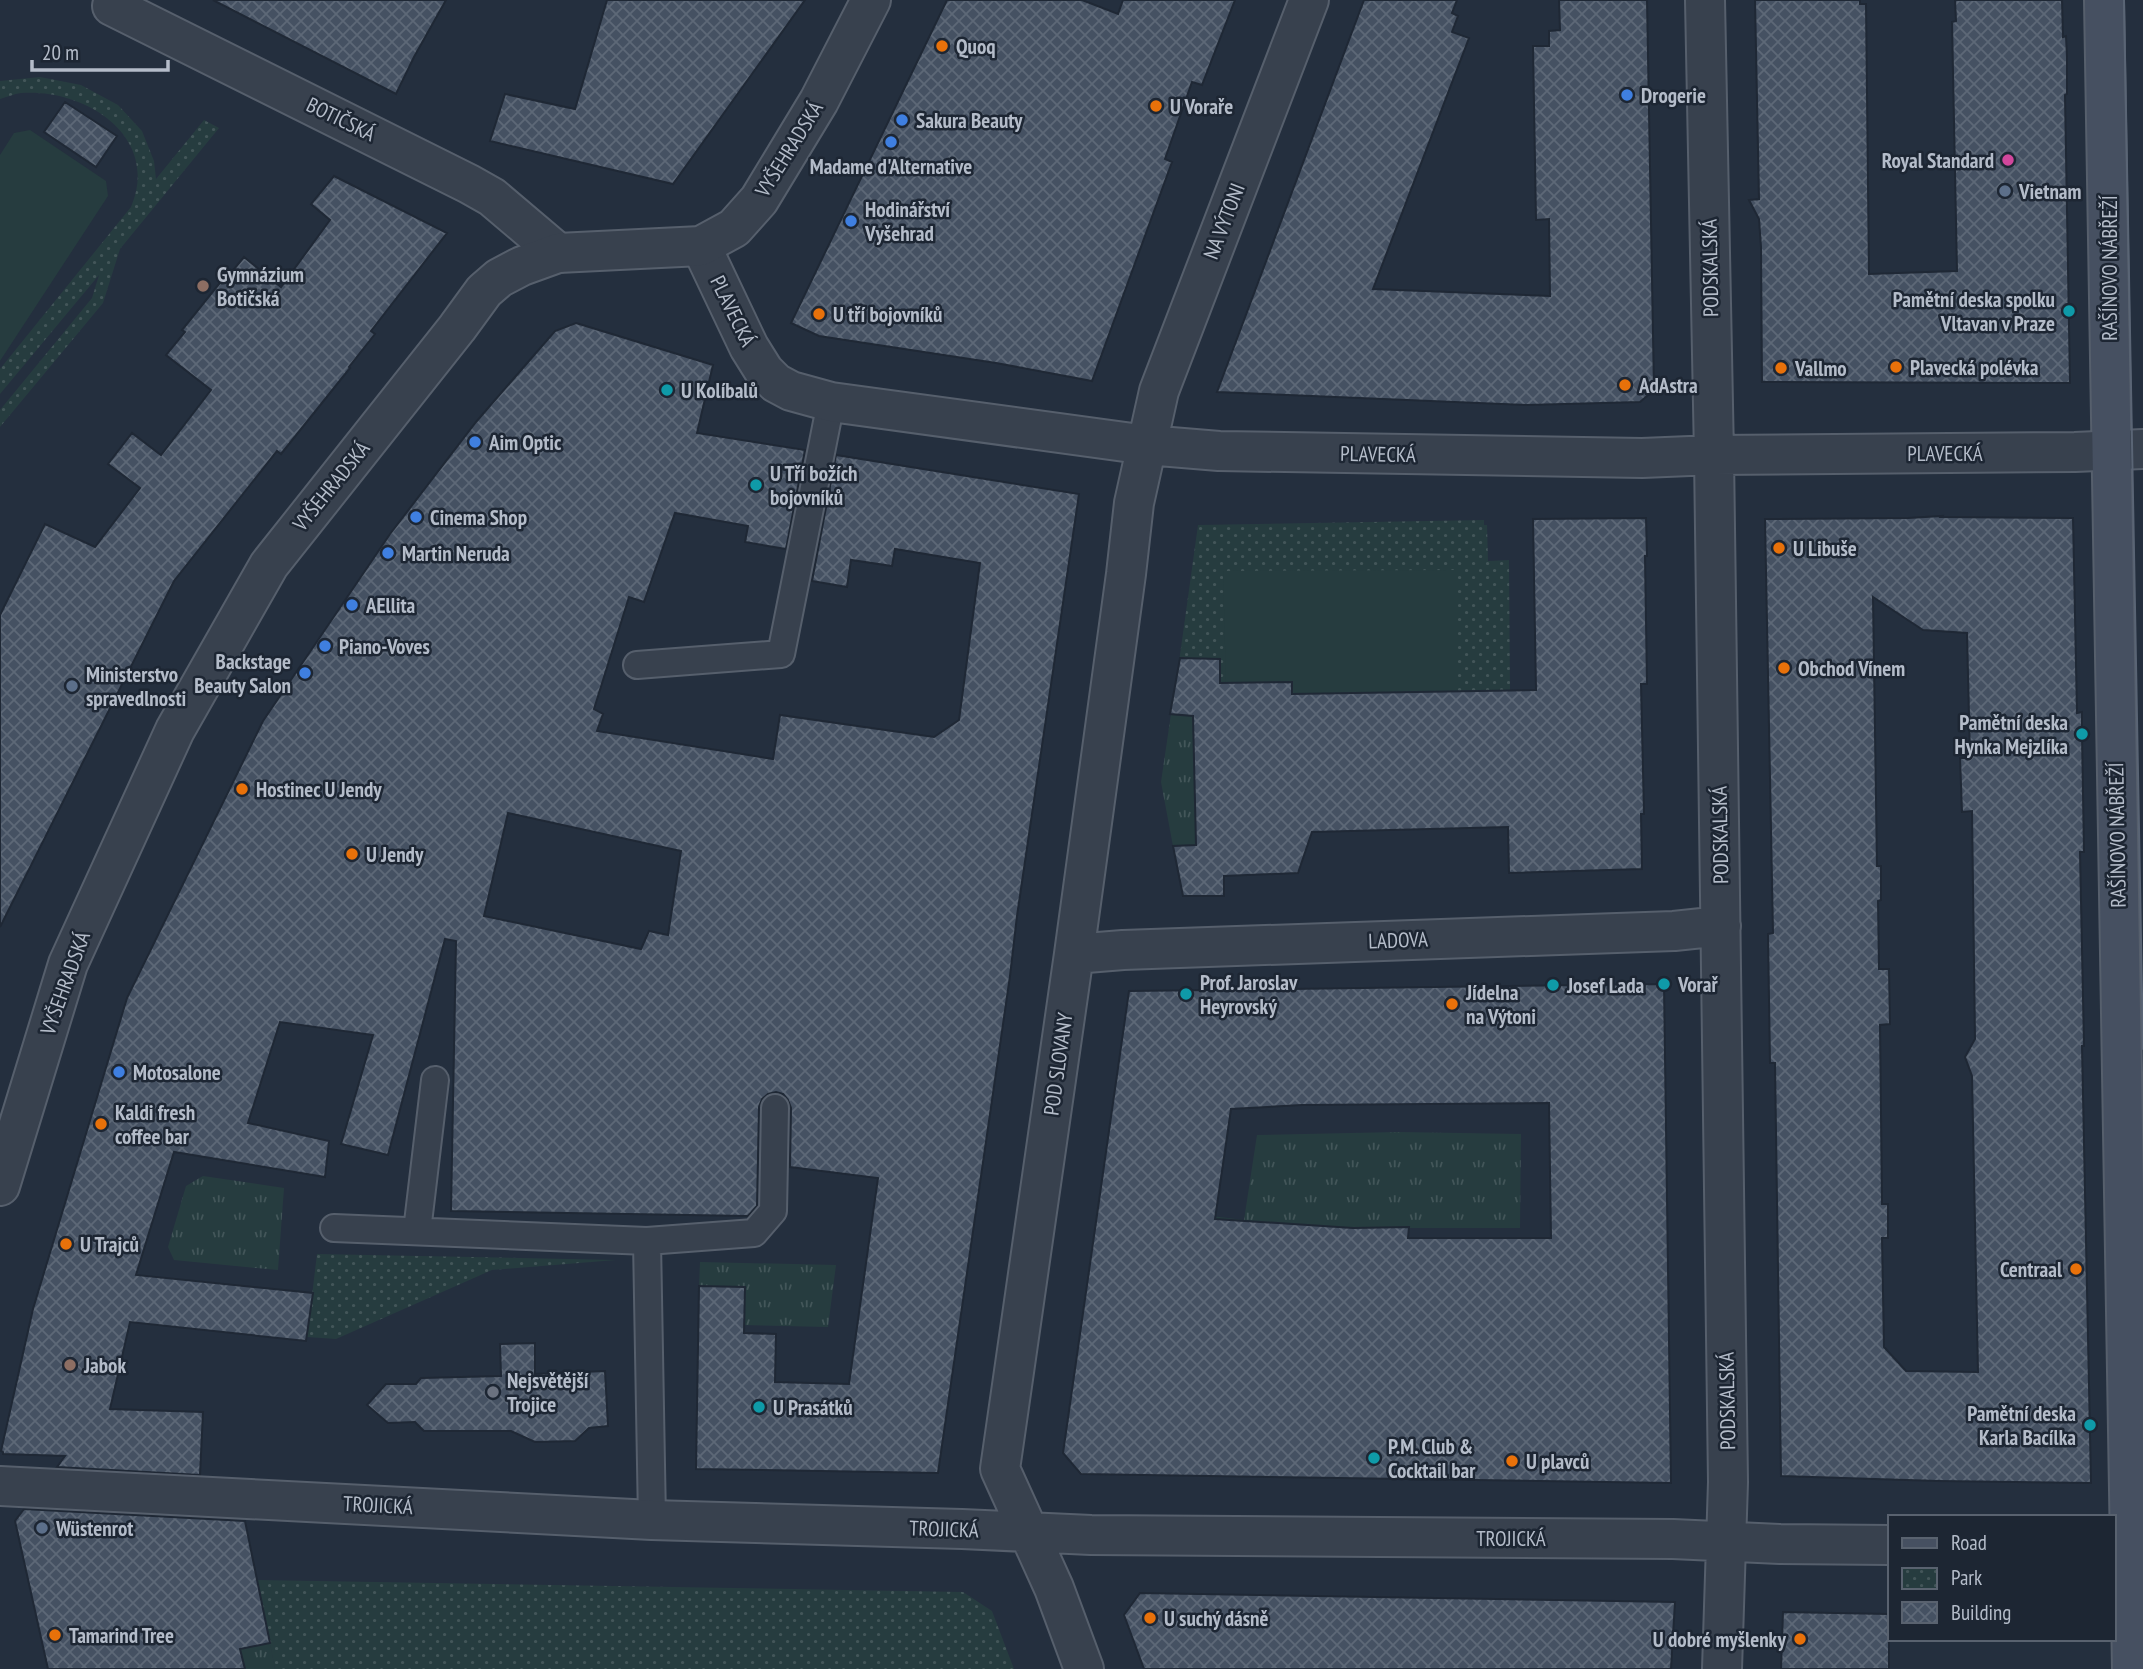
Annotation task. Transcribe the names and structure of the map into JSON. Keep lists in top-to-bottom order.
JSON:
{
  "streets": {
    "main road": ["RAŠÍNOVO NÁBŘEŽÍ"],
    "street": [
      "BOTIČSKÁ",
      "VYŠEHRADSKÁ",
      "NA VÝTONI",
      "PODSKALSKÁ",
      "PLAVECKÁ",
      "LADOVA",
      "POD SLOVANY",
      "TROJICKÁ"
    ]
  },
  "crossings": [
    ["BOTIČSKÁ", "VYŠEHRADSKÁ"],
    ["VYŠEHRADSKÁ", "PLAVECKÁ"],
    ["NA VÝTONI", "PLAVECKÁ"],
    ["NA VÝTONI", "POD SLOVANY"],
    ["PODSKALSKÁ", "PLAVECKÁ"],
    ["PODSKALSKÁ", "LADOVA"],
    ["PODSKALSKÁ", "TROJICKÁ"],
    ["RAŠÍNOVO NÁBŘEŽÍ", "PLAVECKÁ"],
    ["PLAVECKÁ", "POD SLOVANY"],
    ["LADOVA", "POD SLOVANY"],
    ["POD SLOVANY", "TROJICKÁ"]
  ],
  "places": [
    "Quoq",
    "Drogerie",
    "U Voraře",
    "Sakura Beauty",
    "Madame d'Alternative",
    "Royal Standard",
    "Vietnam",
    "Hodinářství Vyšehrad",
    "Gymnázium Botičská",
    "Pamětní deska spolku Vltavan v Praze",
    "U tří bojovníků",
    "Plavecká polévka",
    "Vallmo",
    "AdAstra",
    "U Kolíbalů",
    "Aim Optic",
    "U Tří božích bojovníků",
    "Cinema Shop",
    "U Libuše",
    "Martin Neruda",
    "AEllita",
    "Piano-Voves",
    "Obchod Vínem",
    "Backstage Beauty Salon",
    "Ministerstvo spravedlnosti",
    "Pamětní deska Hynka Mejzlíka",
    "Hostinec U Jendy",
    "U Jendy",
    "Vorař",
    "Josef Lada",
    "Prof. Jaroslav Heyrovský",
    "Jídelna na Výtoni",
    "Motosalone",
    "Kaldi fresh coffee bar",
    "U Trajců",
    "Centraal",
    "Jabok",
    "Nejsvětější Trojice",
    "U Prasátků",
    "Pamětní deska Karla Bacílka",
    "P.M. Club & Cocktail bar",
    "U plavců",
    "Wüstenrot",
    "U suchý dásně",
    "Tamarind Tree",
    "U dobré myšlenky"
  ],
  "legend": ["Road", "Park", "Building"],
  "scale_bar": "20 m"
}
